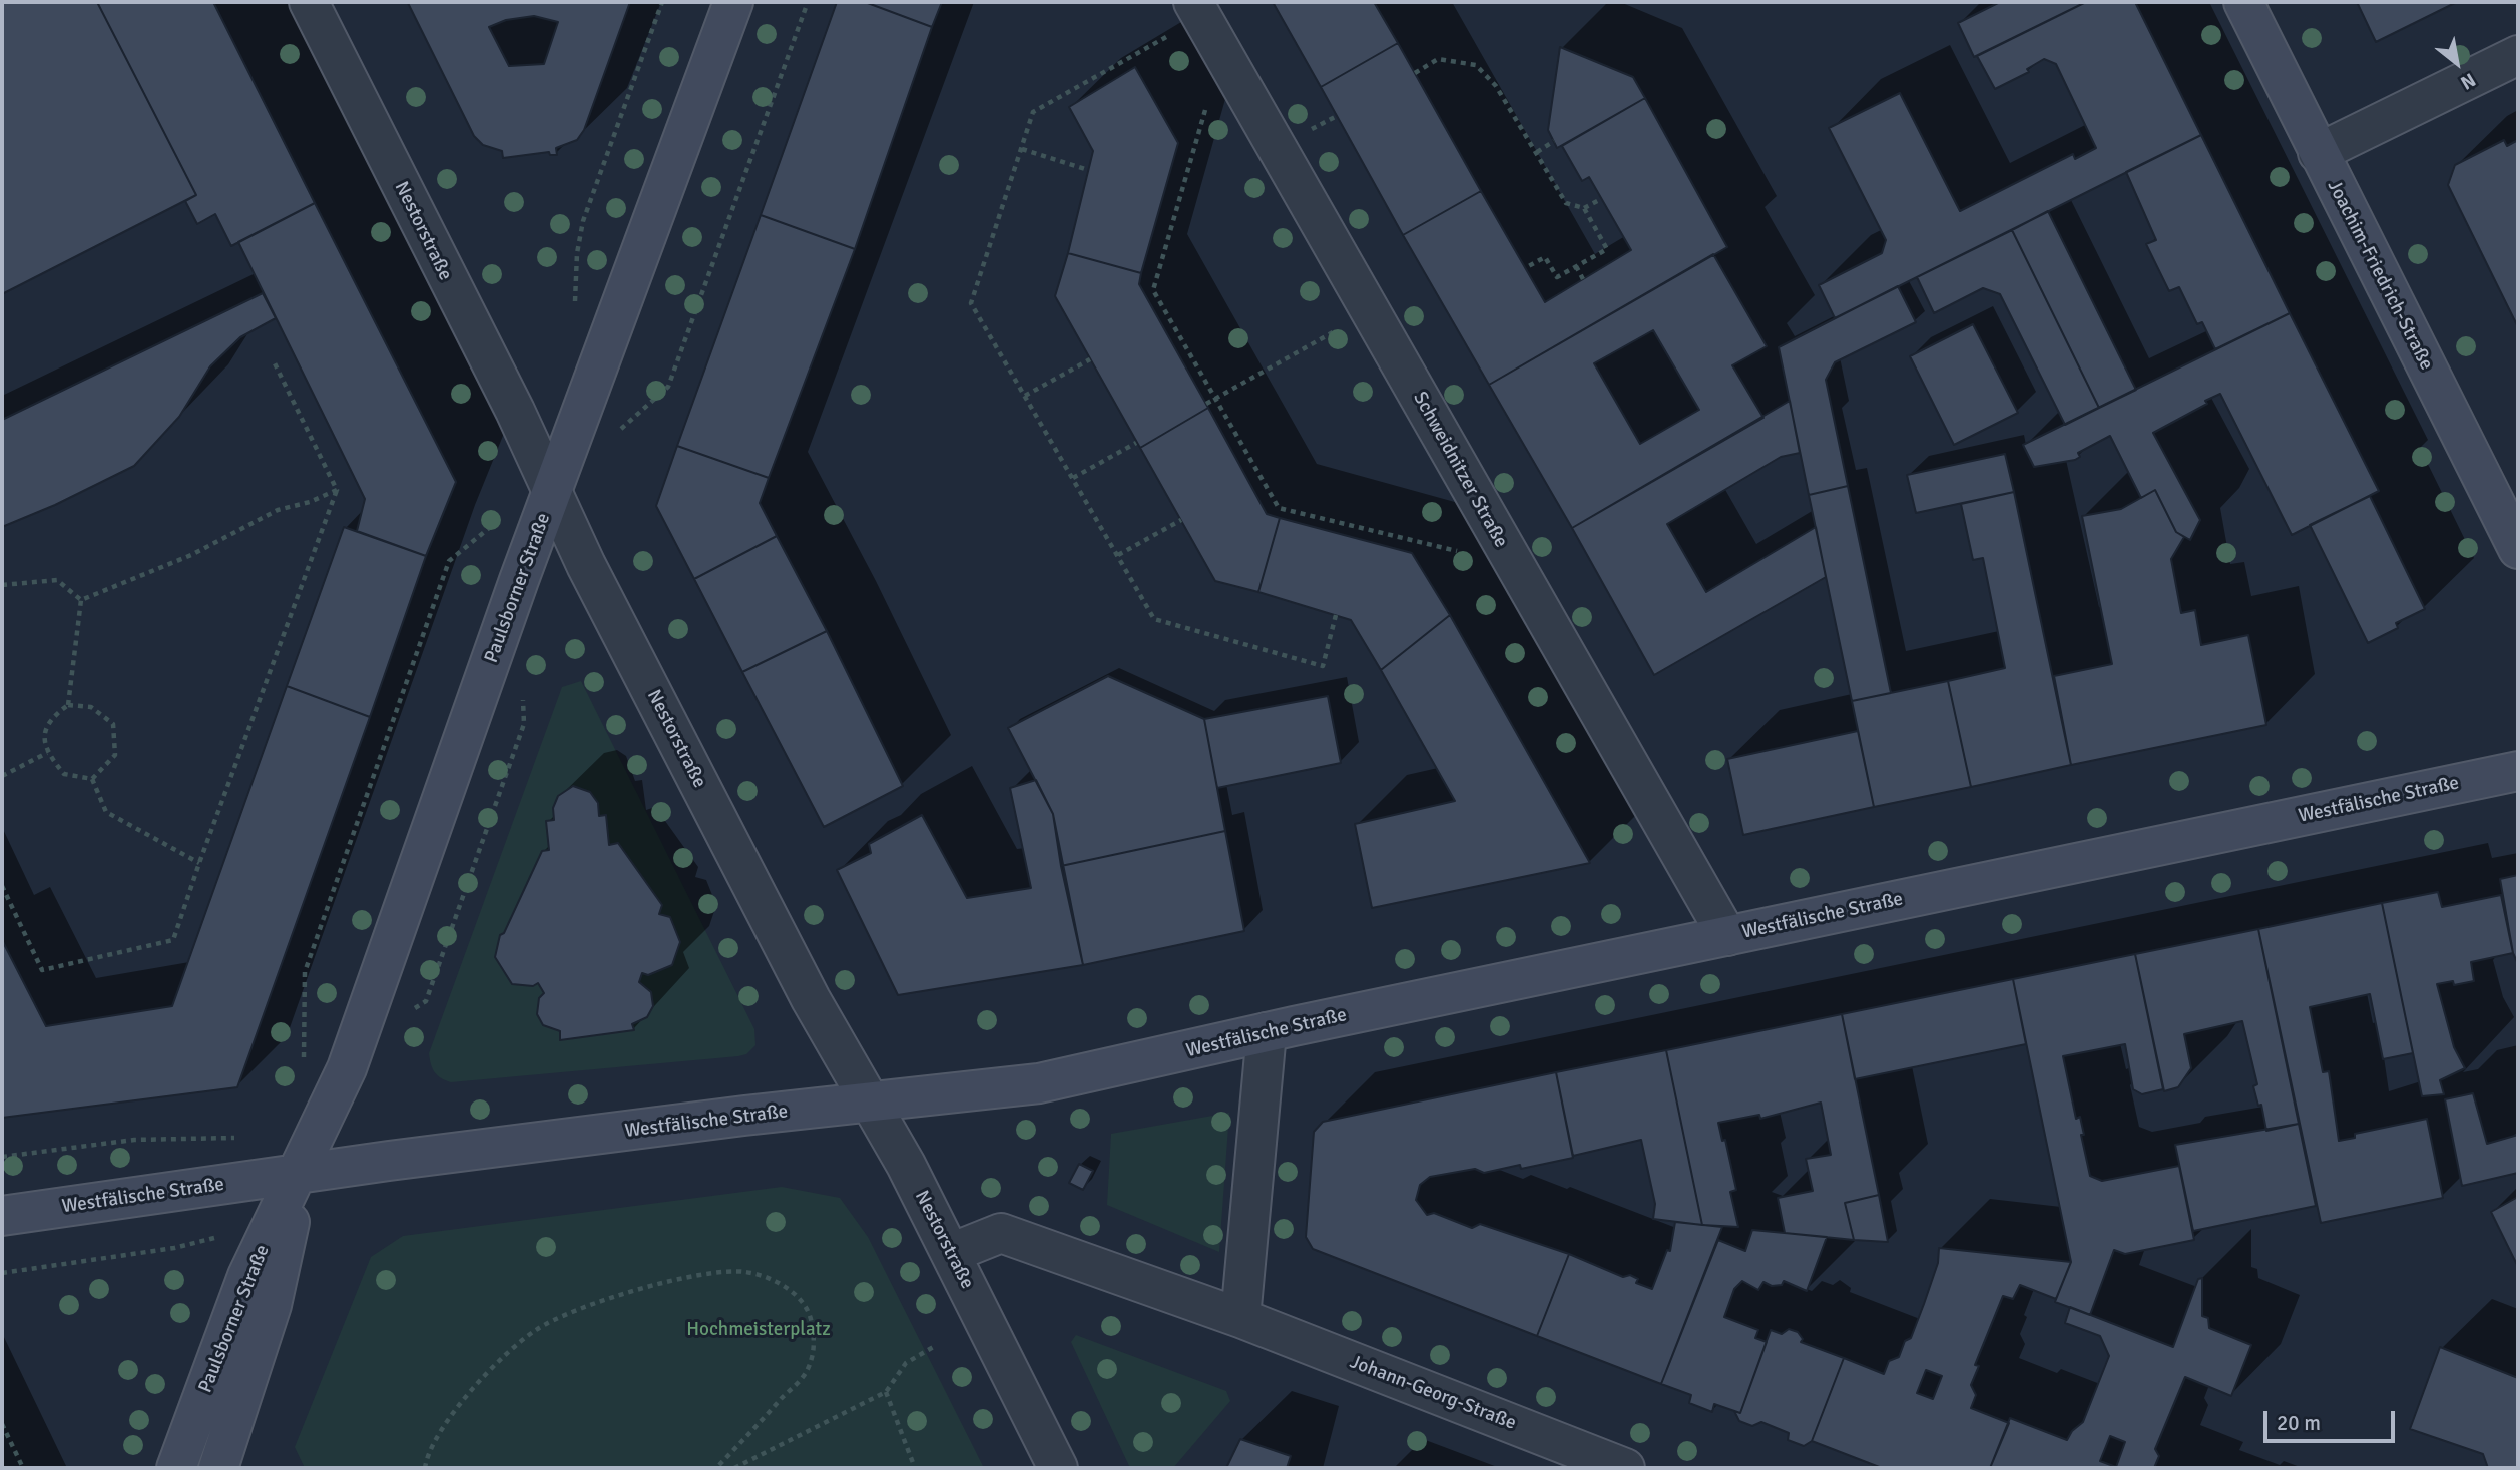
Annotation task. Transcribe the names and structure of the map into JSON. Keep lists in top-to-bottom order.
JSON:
{
  "streets": {
    "street": [
      "Nestorstraße",
      "Joachim-Friedrich-Straße",
      "Schweidnitzer Straße",
      "Paulsborner Straße",
      "Westfälische Straße",
      "Johann-Georg-Straße"
    ]
  },
  "crossings": [
    ["Nestorstraße", "Paulsborner Straße"],
    ["Nestorstraße", "Westfälische Straße"],
    ["Nestorstraße", "Johann-Georg-Straße"],
    ["Schweidnitzer Straße", "Westfälische Straße"],
    ["Paulsborner Straße", "Westfälische Straße"]
  ],
  "parks": ["Hochmeisterplatz"],
  "scale_bar": "20 m",
  "north": "bottom right"
}
